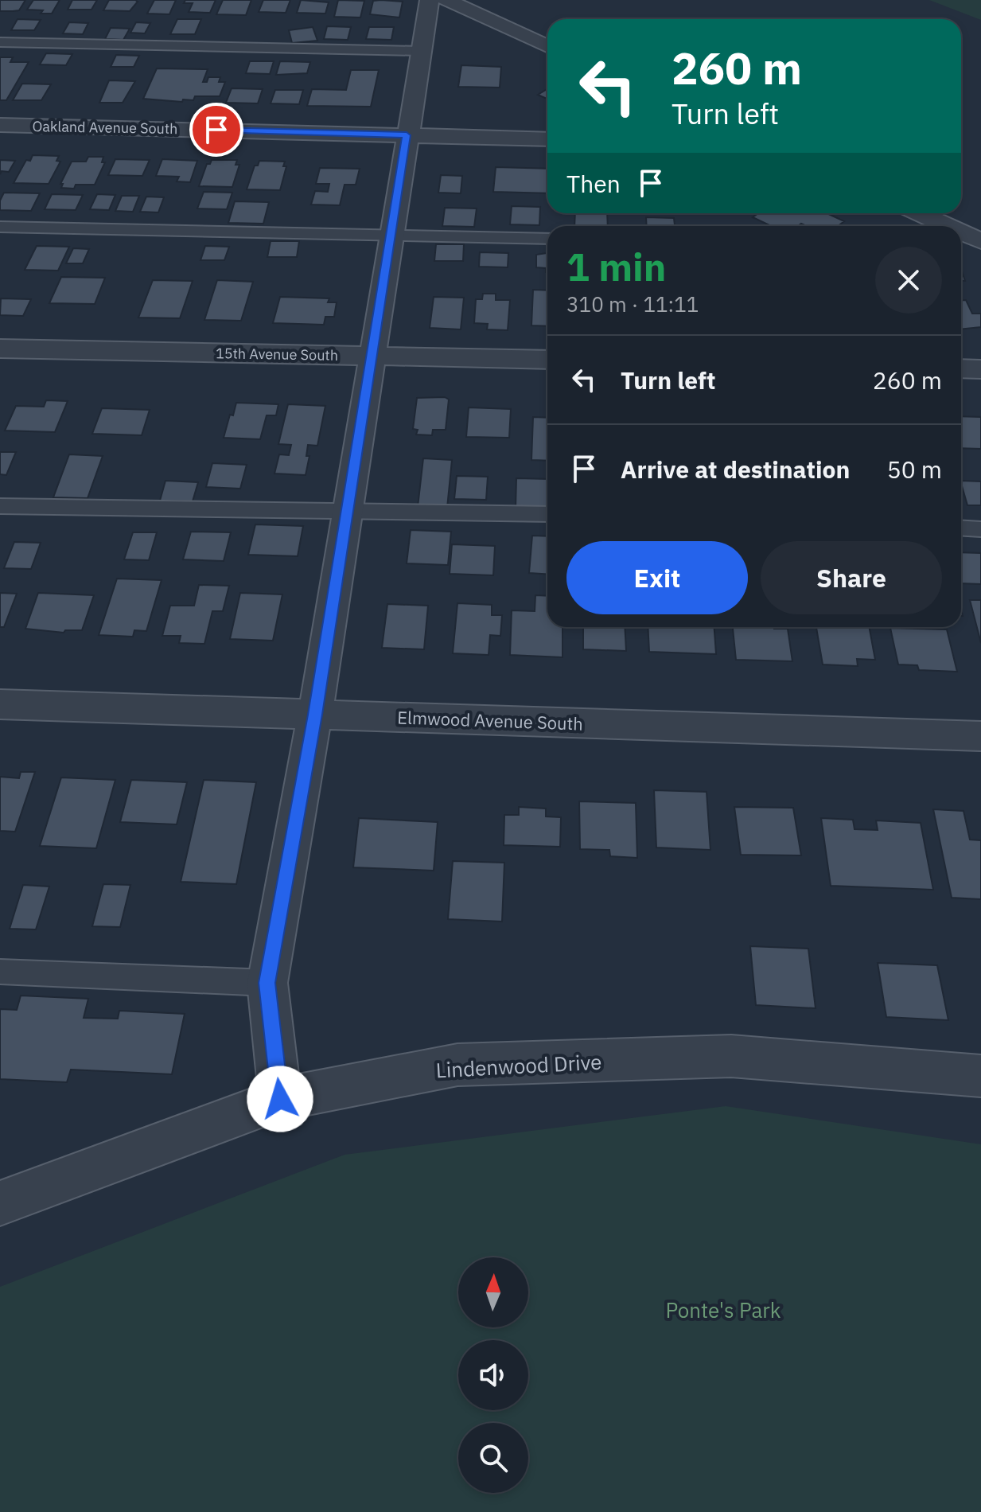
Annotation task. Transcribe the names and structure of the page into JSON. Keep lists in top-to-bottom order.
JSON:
{
  "streets": {
    "street": [
      "Oakland Avenue South",
      "15th Avenue South",
      "Elmwood Avenue South",
      "Lindenwood Drive"
    ]
  },
  "parks": ["Ponte's Park"],
  "north": "top",
  "page": {
    "turn": ["260 m", "Turn left"],
    "then": "Then",
    "heading": ["1 min", "310 m · 11:11"],
    "list": [
      {
        "name": "Turn left",
        "value": "260 m"
      },
      {
        "name": "Arrive at destination",
        "value": "50 m"
      }
    ],
    "buttons": ["Exit", "Share"]
  }
}
